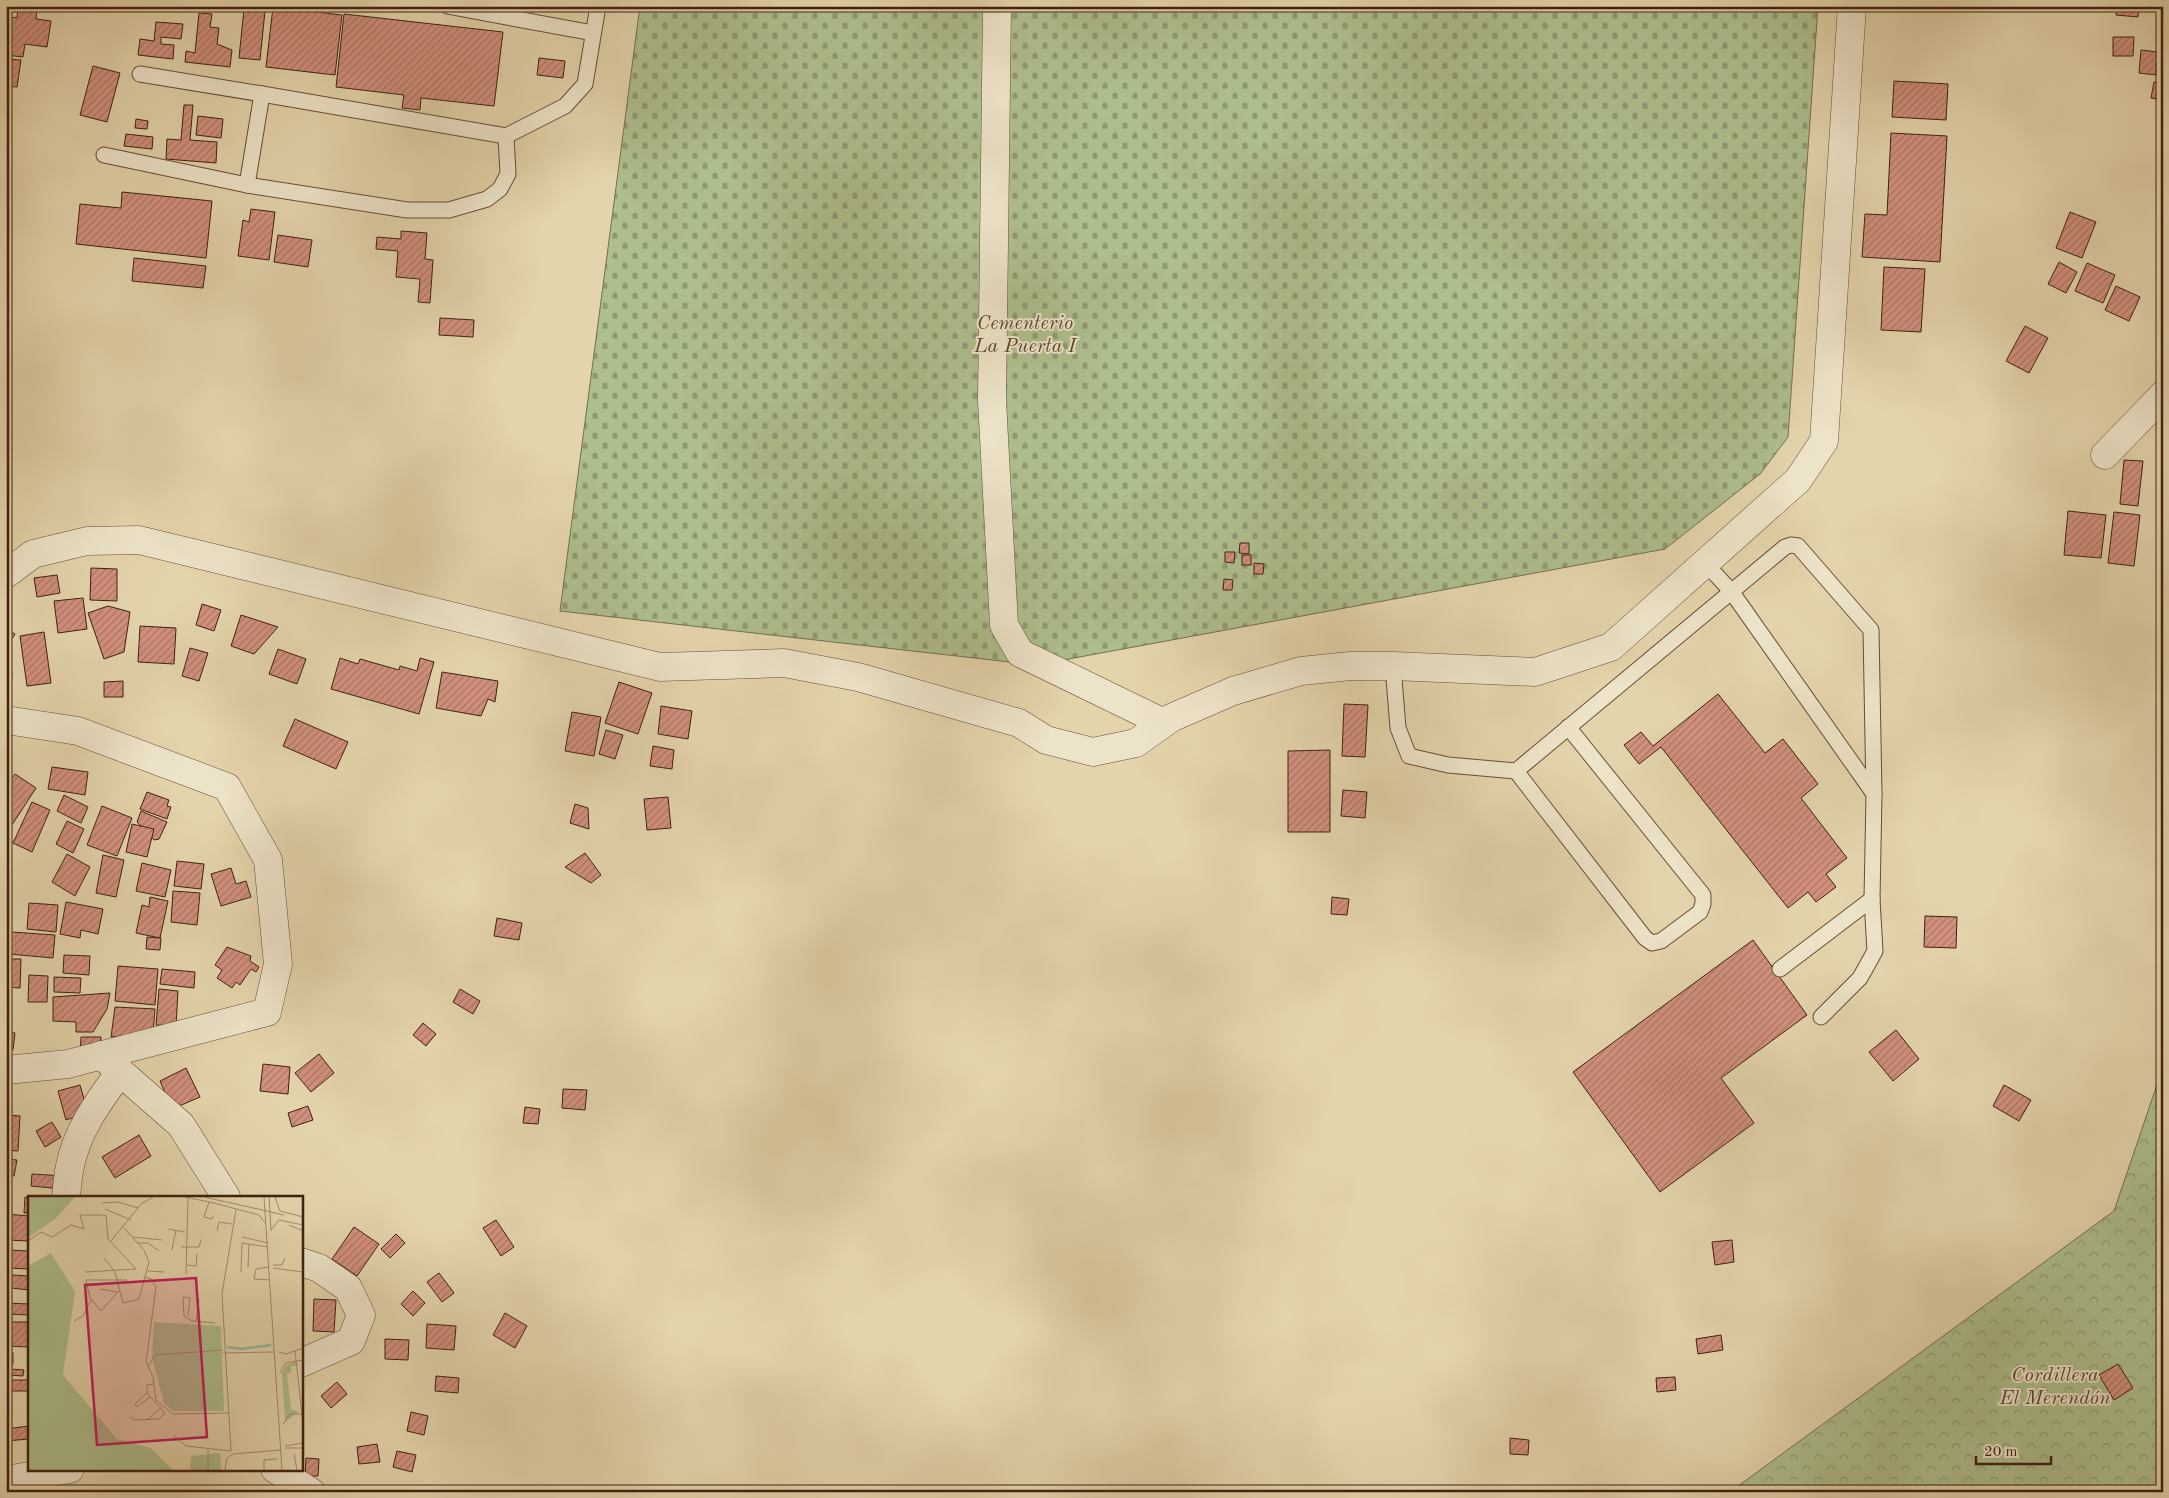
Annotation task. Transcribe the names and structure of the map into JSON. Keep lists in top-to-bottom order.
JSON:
{
  "parks": ["Cementerio La Puerta I", "Cordillera El Merendón"],
  "scale_bar": "20 m"
}
